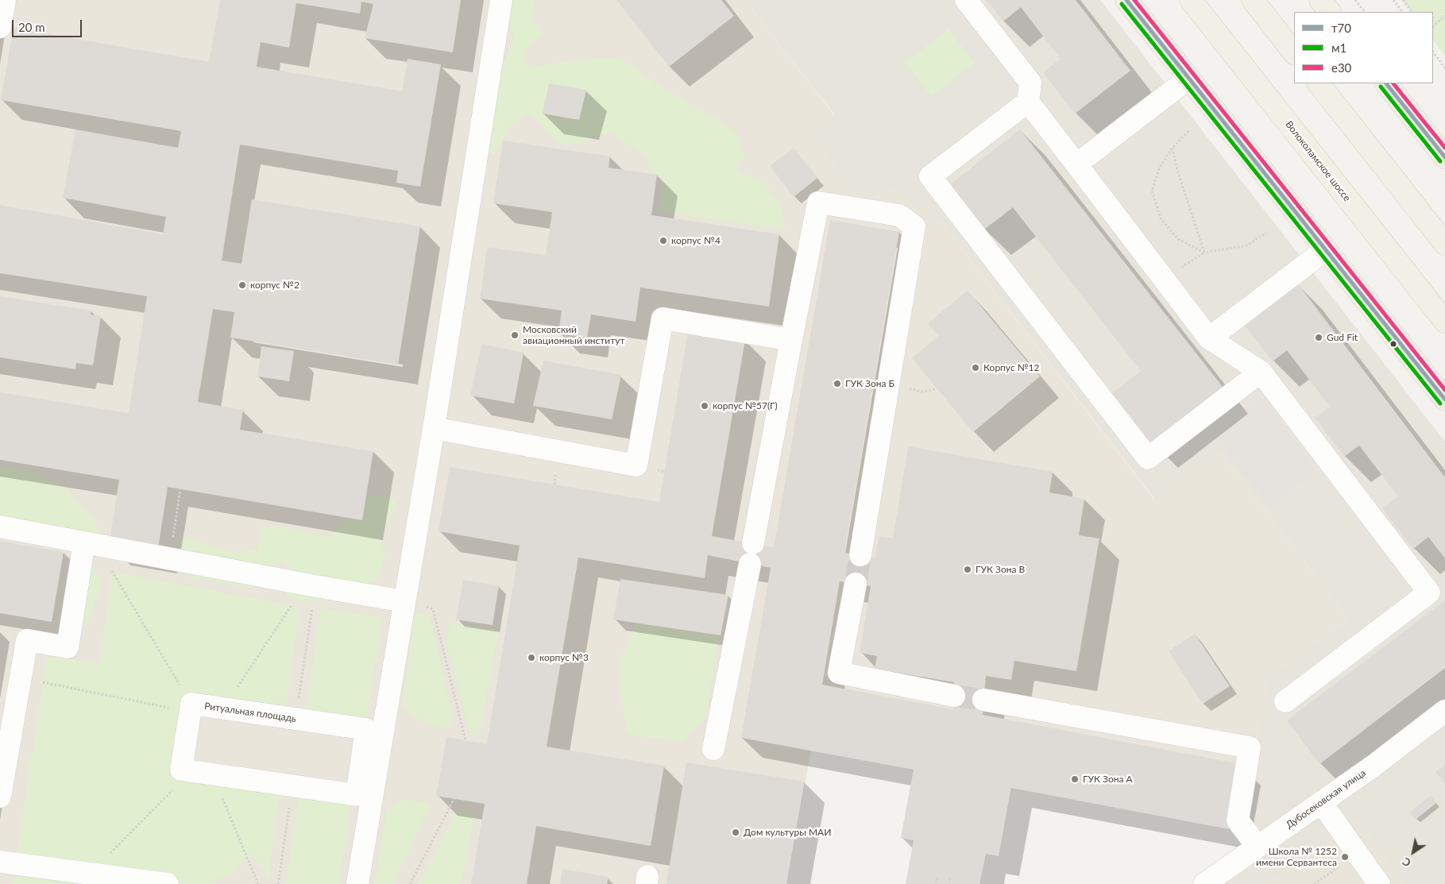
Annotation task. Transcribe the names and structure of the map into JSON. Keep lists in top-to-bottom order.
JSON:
{
  "streets": {
    "main road": ["Волоколамское шоссе"],
    "street": ["Ритуальная площадь", "Дубосековская улица"]
  },
  "places": [
    "корпус №4",
    "корпус №2",
    "Московский авиационный институт",
    "Gud Fit",
    "Корпус №12",
    "ГУК Зона Б",
    "корпус №57(Г)",
    "ГУК Зона В",
    "корпус №3",
    "ГУК Зона А",
    "Дом культуры МАИ",
    "Школа № 1252 имени Сервантеса"
  ],
  "lines": ["transit line т70", "transit line е30", "transit line м1"],
  "legend": ["т70", "м1", "е30"],
  "scale_bar": "20 m",
  "north": "bottom left"
}
